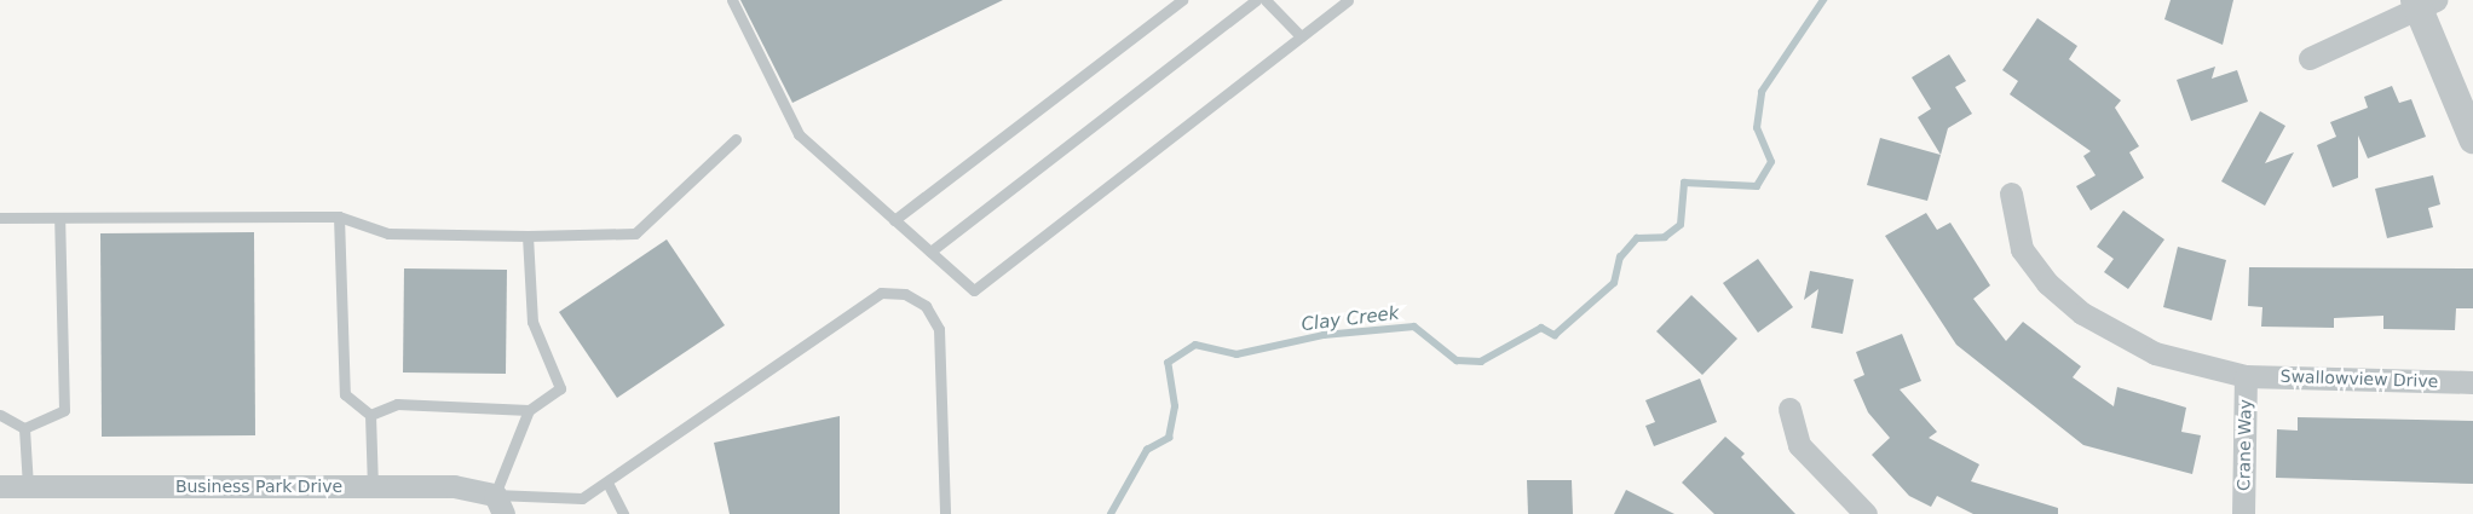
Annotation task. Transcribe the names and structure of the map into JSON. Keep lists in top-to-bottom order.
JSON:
{
  "streets": {
    "street": ["Swallowview Drive", "Crane Way", "Business Park Drive"]
  },
  "crossings": [
    ["Swallowview Drive", "Crane Way"]
  ],
  "water": ["Clay Creek"]
}
